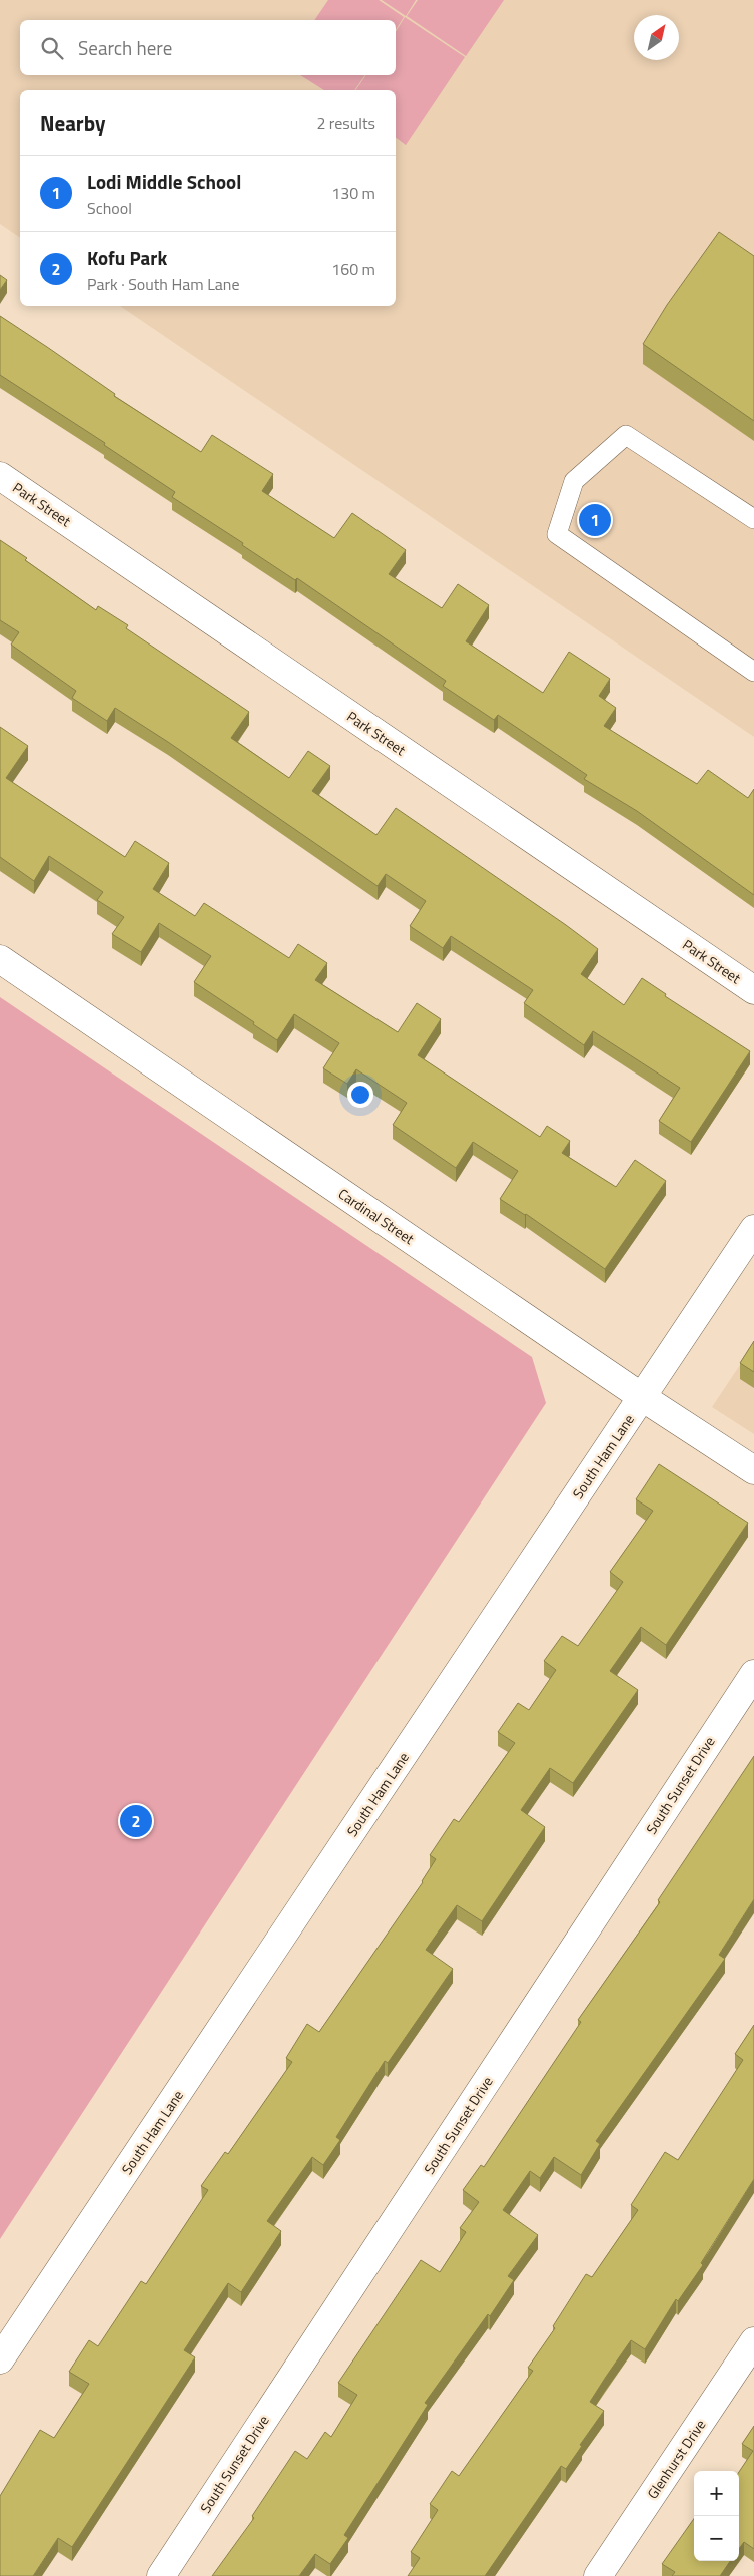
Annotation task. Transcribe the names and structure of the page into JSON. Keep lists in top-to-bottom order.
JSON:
{
  "streets": {
    "street": [
      "Park Street",
      "Cardinal Street",
      "South Ham Lane",
      "South Sunset Drive",
      "Glenhurst Drive"
    ]
  },
  "crossings": [
    ["Cardinal Street", "South Ham Lane"]
  ],
  "north": "top right",
  "page": {
    "search": "Search here",
    "heading": ["Nearby", "2 results"],
    "list": [
      {
        "mark": "1",
        "name": "Lodi Middle School",
        "note": "School",
        "value": "130 m"
      },
      {
        "mark": "2",
        "name": "Kofu Park",
        "note": "Park · South Ham Lane",
        "value": "160 m"
      }
    ],
    "pins": ["1", "2"],
    "map_buttons": ["+", "−"]
  }
}
